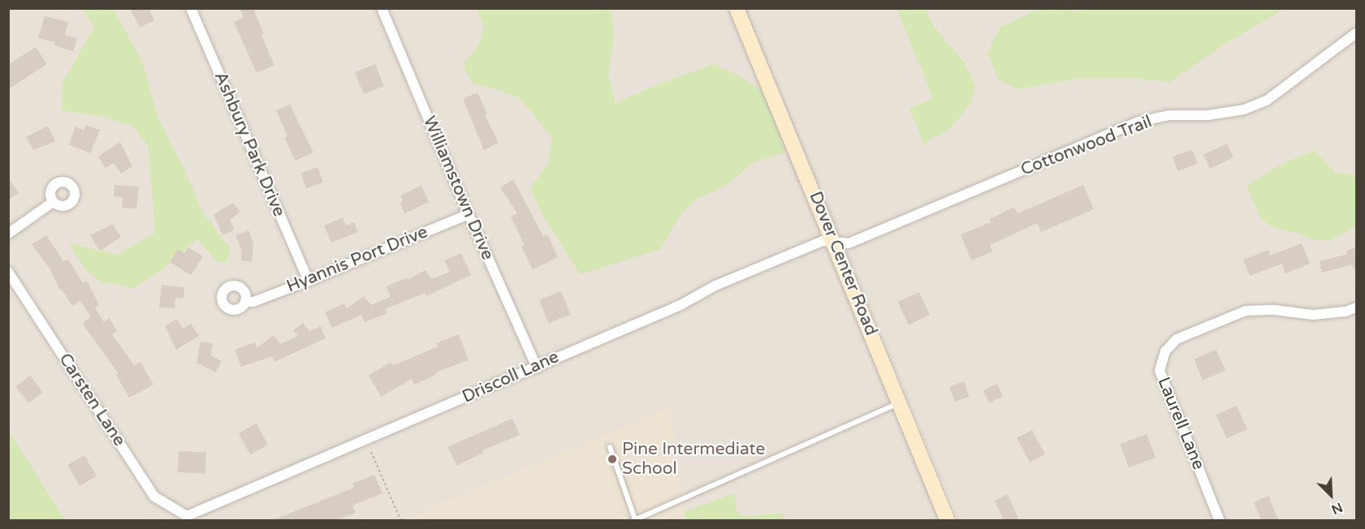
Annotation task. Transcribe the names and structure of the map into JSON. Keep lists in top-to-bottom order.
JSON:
{
  "streets": {
    "street": [
      "Ashbury Park Drive",
      "Cottonwood Trail",
      "Williamstown Drive",
      "Hyannis Port Drive",
      "Dover Center Road",
      "Driscoll Lane",
      "Carsten Lane",
      "Laurell Lane"
    ]
  },
  "crossings": [
    ["Ashbury Park Drive", "Hyannis Port Drive"],
    ["Cottonwood Trail", "Dover Center Road"],
    ["Cottonwood Trail", "Driscoll Lane"],
    ["Williamstown Drive", "Hyannis Port Drive"],
    ["Williamstown Drive", "Driscoll Lane"],
    ["Dover Center Road", "Driscoll Lane"],
    ["Driscoll Lane", "Carsten Lane"]
  ],
  "places": ["Pine Intermediate School"],
  "north": "bottom right"
}
